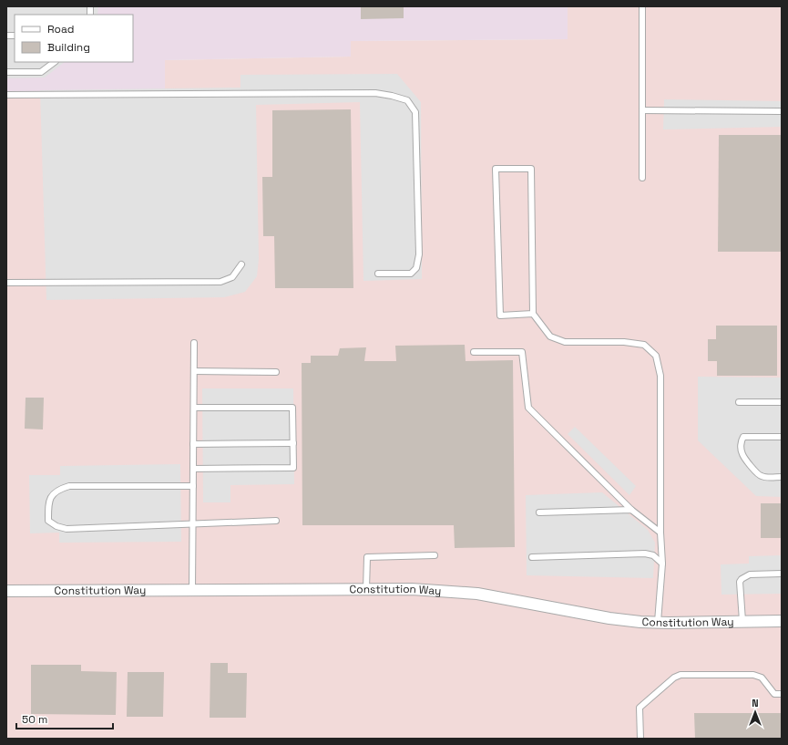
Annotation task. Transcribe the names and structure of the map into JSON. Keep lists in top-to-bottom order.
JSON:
{
  "streets": {
    "street": ["Constitution Way"]
  },
  "legend": ["Road", "Building"],
  "scale_bar": "50 m",
  "north": "top"
}
